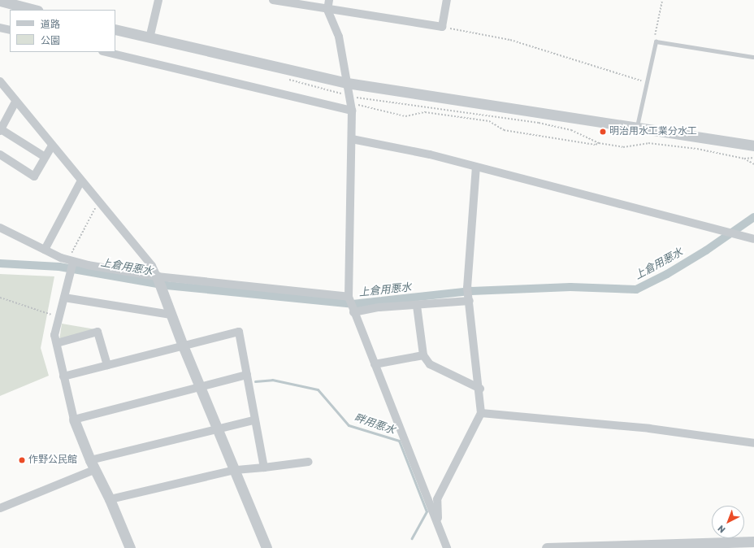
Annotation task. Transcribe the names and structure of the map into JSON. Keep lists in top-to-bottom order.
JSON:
{
  "water": ["上倉用悪水", "畔用悪水"],
  "places": ["明治用水工業分水工", "作野公民館"],
  "legend": ["道路", "公園"],
  "north": "bottom left"
}
